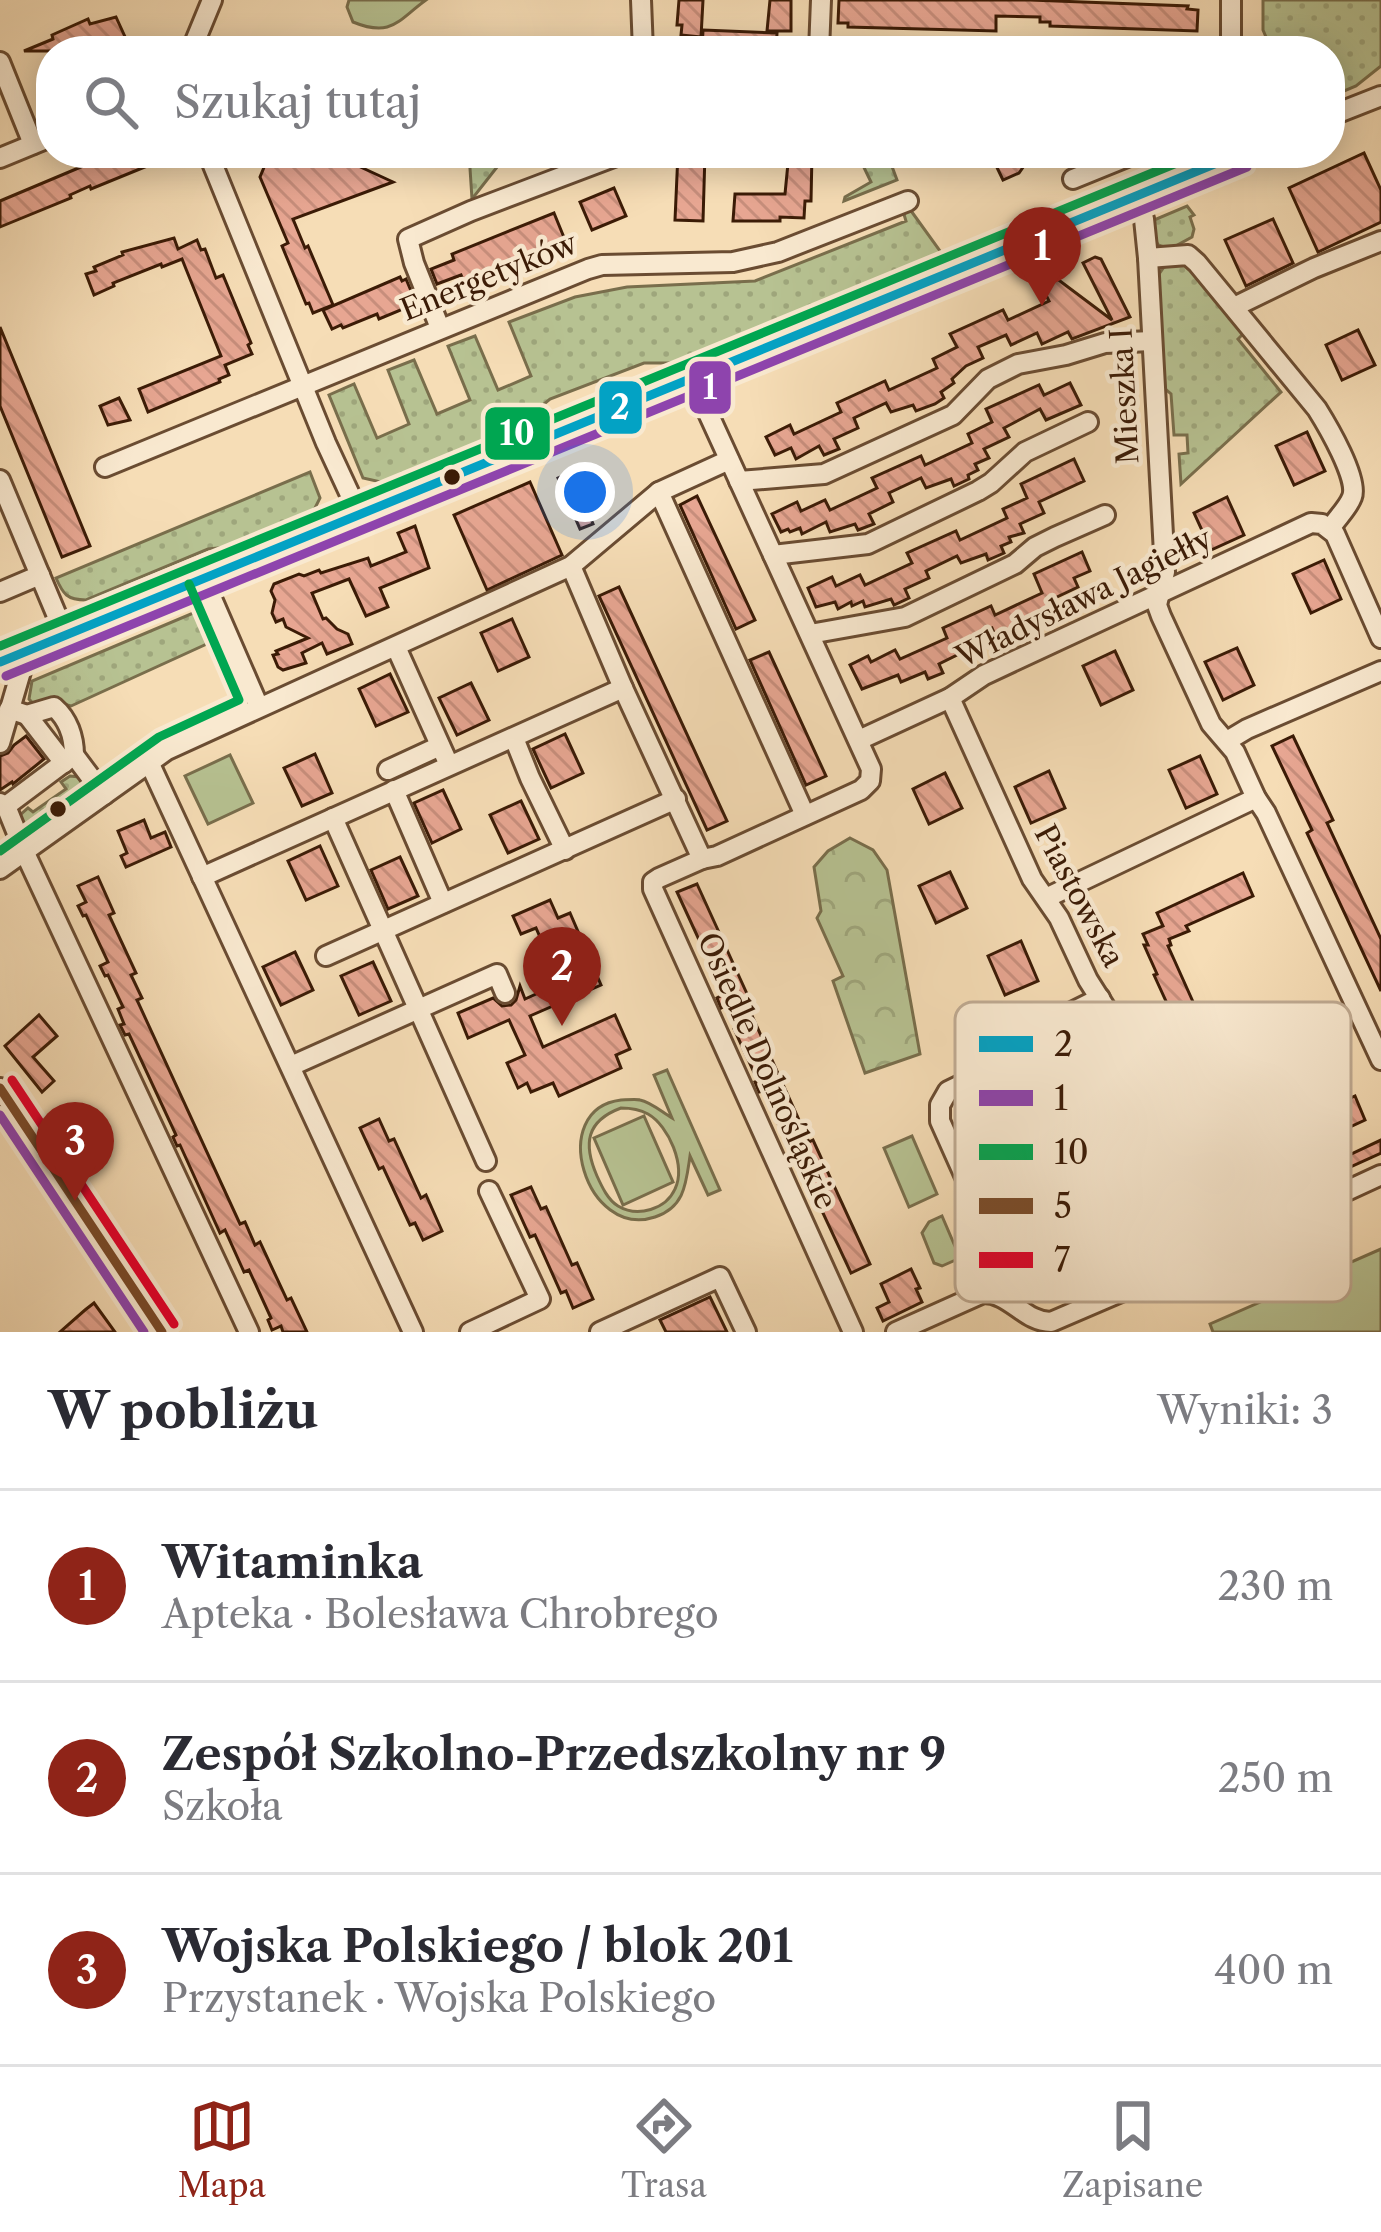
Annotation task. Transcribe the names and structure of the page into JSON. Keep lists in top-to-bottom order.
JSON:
{
  "streets": {
    "street": [
      "Energetyków",
      "Mieszka I",
      "Władysława Jagiełły",
      "Piastowska",
      "Osiedle Dolnośląskie"
    ]
  },
  "crossings": [
    ["Mieszka I", "Władysława Jagiełły"],
    ["Władysława Jagiełły", "Piastowska"],
    ["Władysława Jagiełły", "Osiedle Dolnośląskie"]
  ],
  "lines": [
    "transit line 2",
    "transit line 1",
    "transit line 10",
    "transit line 7",
    "transit line 5"
  ],
  "legend": [
    "2",
    "1",
    "10",
    "5",
    "7"
  ],
  "page": {
    "search": "Szukaj tutaj",
    "pins": ["1", "2", "3"],
    "heading": ["W pobliżu", "Wyniki: 3"],
    "list": [
      {
        "mark": "1",
        "name": "Witaminka",
        "note": "Apteka · Bolesława Chrobrego",
        "value": "230 m"
      },
      {
        "mark": "2",
        "name": "Zespół Szkolno-Przedszkolny nr 9",
        "note": "Szkoła",
        "value": "250 m"
      },
      {
        "mark": "3",
        "name": "Wojska Polskiego / blok 201",
        "note": "Przystanek · Wojska Polskiego",
        "value": "400 m"
      }
    ],
    "nav": ["Mapa", "Trasa", "Zapisane"]
  }
}
